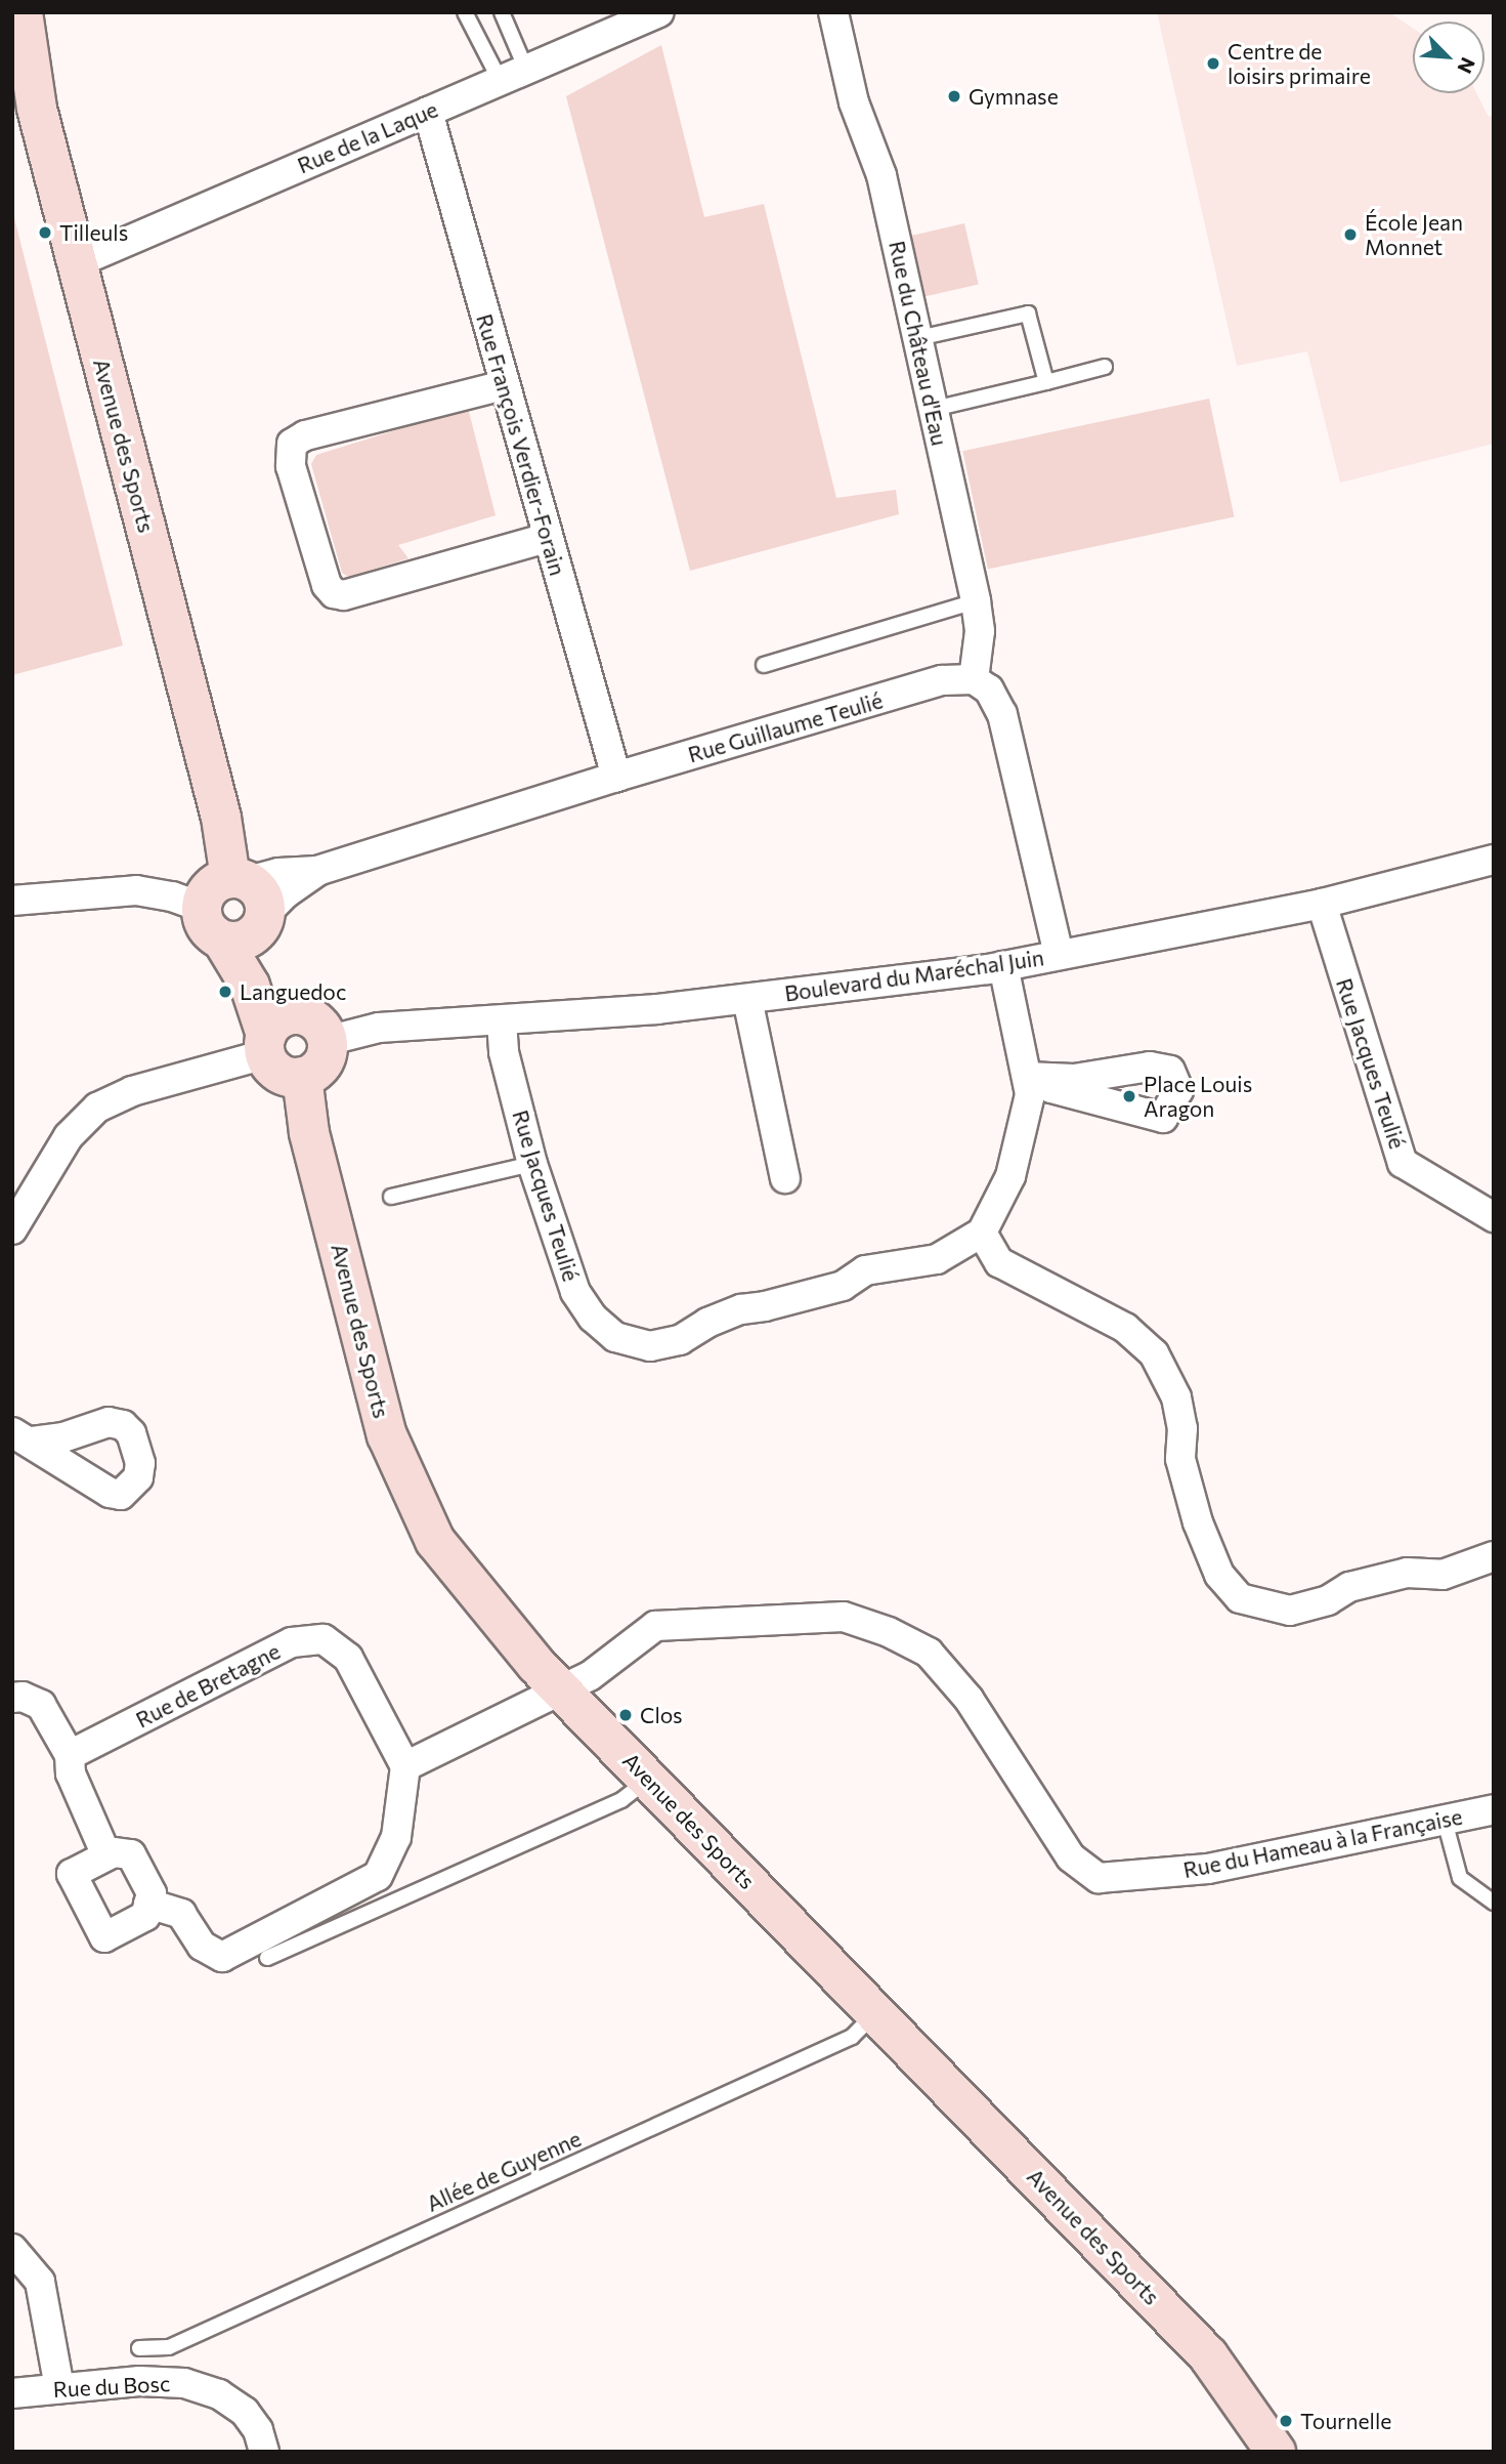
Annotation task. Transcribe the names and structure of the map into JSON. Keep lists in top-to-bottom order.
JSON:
{
  "streets": {
    "main road": ["Avenue des Sports"],
    "street": [
      "Rue de la Laque",
      "Rue du Château d'Eau",
      "Rue François Verdier-Forain",
      "Rue Guillaume Teulié",
      "Boulevard du Maréchal Juin",
      "Rue Jacques Teulié",
      "Rue de Bretagne",
      "Rue du Hameau à la Française",
      "Rue du Bosc"
    ],
    "lane": ["Allée de Guyenne"]
  },
  "crossings": [
    ["Rue de la Laque", "Rue François Verdier-Forain"],
    ["Rue de la Laque", "Avenue des Sports"],
    ["Rue du Château d'Eau", "Rue Guillaume Teulié"],
    ["Rue François Verdier-Forain", "Rue Guillaume Teulié"],
    ["Avenue des Sports", "Rue Guillaume Teulié"],
    ["Avenue des Sports", "Boulevard du Maréchal Juin"],
    ["Avenue des Sports", "Rue du Hameau à la Française"],
    ["Avenue des Sports", "Allée de Guyenne"],
    ["Boulevard du Maréchal Juin", "Rue Jacques Teulié"]
  ],
  "places": [
    "Centre de loisirs primaire",
    "Gymnase",
    "Tilleuls",
    "École Jean Monnet",
    "Languedoc",
    "Place Louis Aragon",
    "Clos",
    "Tournelle"
  ],
  "north": "bottom right"
}
